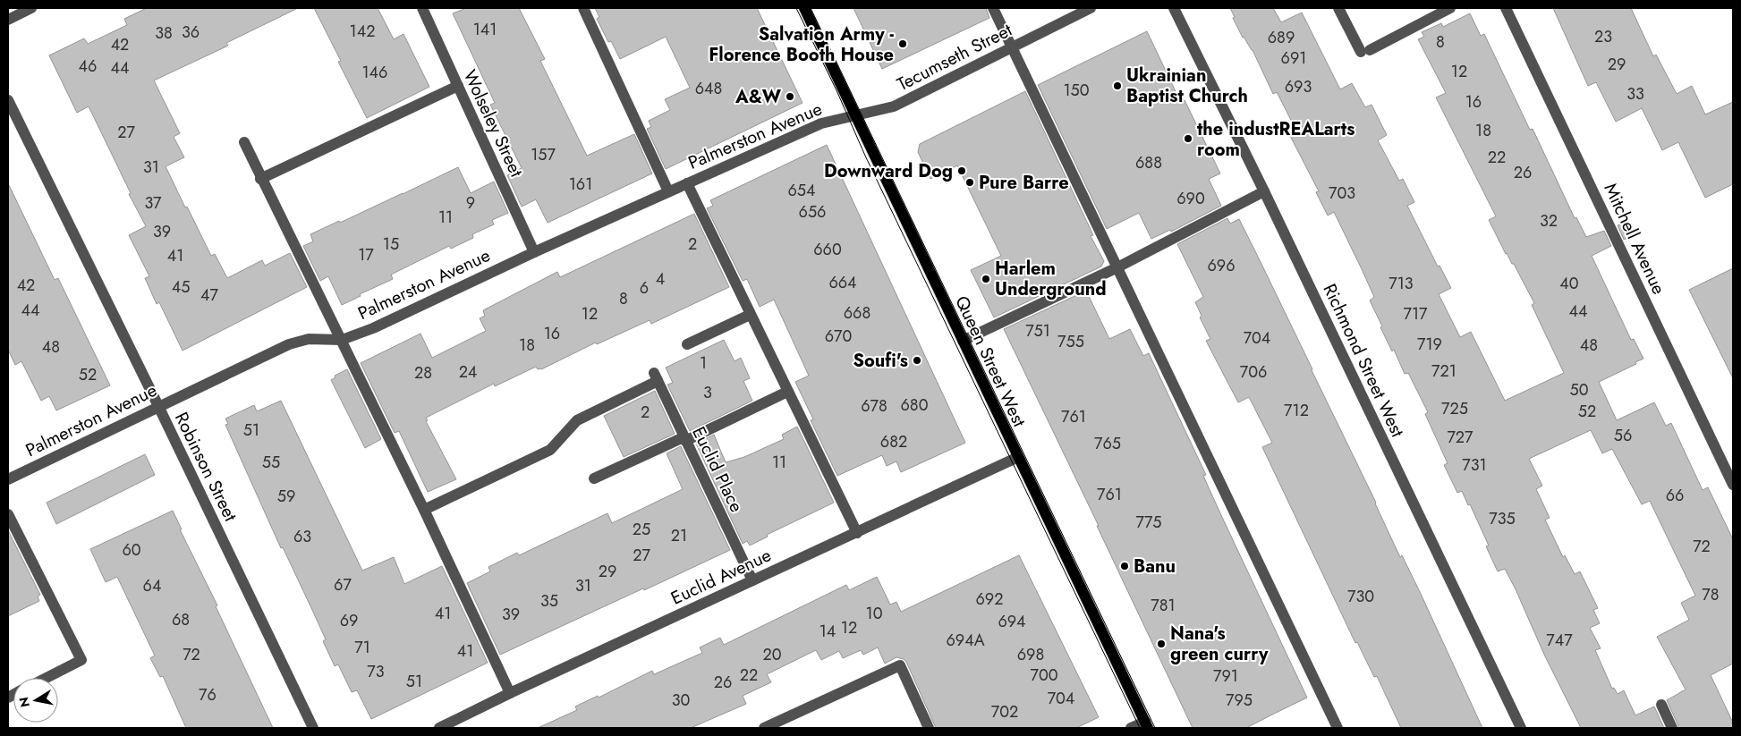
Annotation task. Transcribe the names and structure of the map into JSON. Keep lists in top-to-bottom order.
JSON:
{
  "streets": {
    "main road": ["Queen Street West"],
    "street": [
      "Tecumseth Street",
      "Wolseley Street",
      "Palmerston Avenue",
      "Mitchell Avenue",
      "Richmond Street West",
      "Robinson Street",
      "Euclid Place",
      "Euclid Avenue"
    ]
  },
  "crossings": [
    ["Tecumseth Street", "Palmerston Avenue"],
    ["Tecumseth Street", "Queen Street West"],
    ["Wolseley Street", "Palmerston Avenue"],
    ["Palmerston Avenue", "Queen Street West"],
    ["Palmerston Avenue", "Robinson Street"],
    ["Queen Street West", "Euclid Avenue"],
    ["Euclid Place", "Euclid Avenue"]
  ],
  "places": [
    "Salvation Army - Florence Booth House",
    "Ukrainian Baptist Church",
    "A&W",
    "the industREALarts room",
    "Downward Dog",
    "Pure Barre",
    "Harlem Underground",
    "Soufi's",
    "Banu",
    "Nana's green curry"
  ],
  "house_numbers": [
    "141",
    "142",
    "36",
    "38",
    "23",
    "689",
    "8",
    "42",
    "691",
    "29",
    "46",
    "44",
    "12",
    "146",
    "693",
    "648",
    "150",
    "33",
    "16",
    "18",
    "27",
    "157",
    "22",
    "688",
    "31",
    "26",
    "161",
    "654",
    "703",
    "690",
    "37",
    "9",
    "656",
    "11",
    "32",
    "39",
    "15",
    "2",
    "660",
    "17",
    "41",
    "696",
    "4",
    "664",
    "713",
    "40",
    "42",
    "45",
    "6",
    "47",
    "8",
    "44",
    "44",
    "668",
    "12",
    "717",
    "751",
    "16",
    "670",
    "704",
    "755",
    "719",
    "18",
    "48",
    "48",
    "1",
    "721",
    "24",
    "706",
    "28",
    "52",
    "50",
    "3",
    "680",
    "678",
    "725",
    "712",
    "52",
    "2",
    "761",
    "51",
    "56",
    "727",
    "682",
    "765",
    "55",
    "11",
    "731",
    "761",
    "66",
    "59",
    "735",
    "775",
    "25",
    "21",
    "63",
    "72",
    "60",
    "27",
    "29",
    "67",
    "64",
    "31",
    "78",
    "730",
    "692",
    "35",
    "781",
    "41",
    "10",
    "39",
    "68",
    "69",
    "694",
    "12",
    "14",
    "694A",
    "747",
    "71",
    "41",
    "72",
    "20",
    "698",
    "73",
    "22",
    "700",
    "791",
    "51",
    "26",
    "76",
    "704",
    "30",
    "795",
    "702"
  ],
  "north": "left"
}
